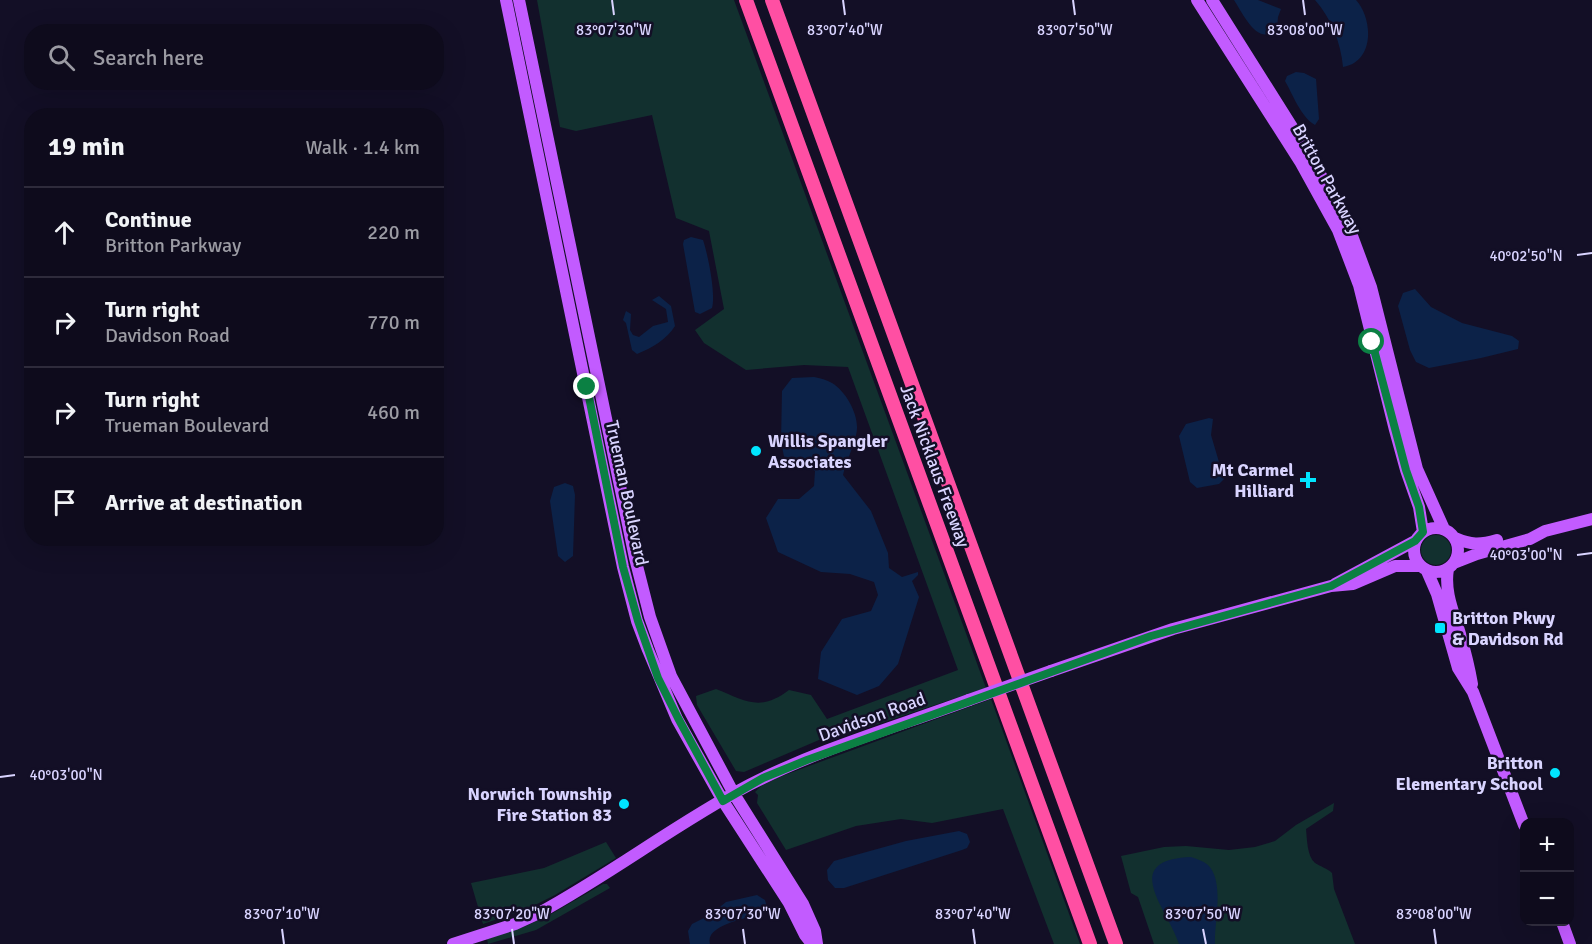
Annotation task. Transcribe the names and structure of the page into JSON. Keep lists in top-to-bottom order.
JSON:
{
  "streets": {
    "highway": ["Jack Nicklaus Freeway"],
    "main road": ["Britton Parkway", "Trueman Boulevard", "Davidson Road"]
  },
  "crossings": [
    ["Britton Parkway", "Davidson Road"],
    ["Trueman Boulevard", "Davidson Road"]
  ],
  "places": {
    "other": ["Willis Spangler Associates", "Britton Elementary School", "Norwich Township Fire Station 83"],
    "health": ["Mt Carmel Hilliard"],
    "transit": ["Britton Pkwy & Davidson Rd"]
  },
  "page": {
    "search": "Search here",
    "heading": ["19 min", "Walk · 1.4 km"],
    "list": [
      ["Continue", "Britton Parkway", "220 m"],
      ["Turn right", "Davidson Road", "770 m"],
      ["Turn right", "Trueman Boulevard", "460 m"],
      "Arrive at destination"
    ],
    "map_buttons": ["+", "−"]
  },
  "coordinates": [
    "83°07'30\"W",
    "83°07'40\"W",
    "83°07'50\"W",
    "83°08'00\"W",
    "40°02'50\"N",
    "40°03'00\"N",
    "83°07'10\"W",
    "83°07'20\"W"
  ]
}
